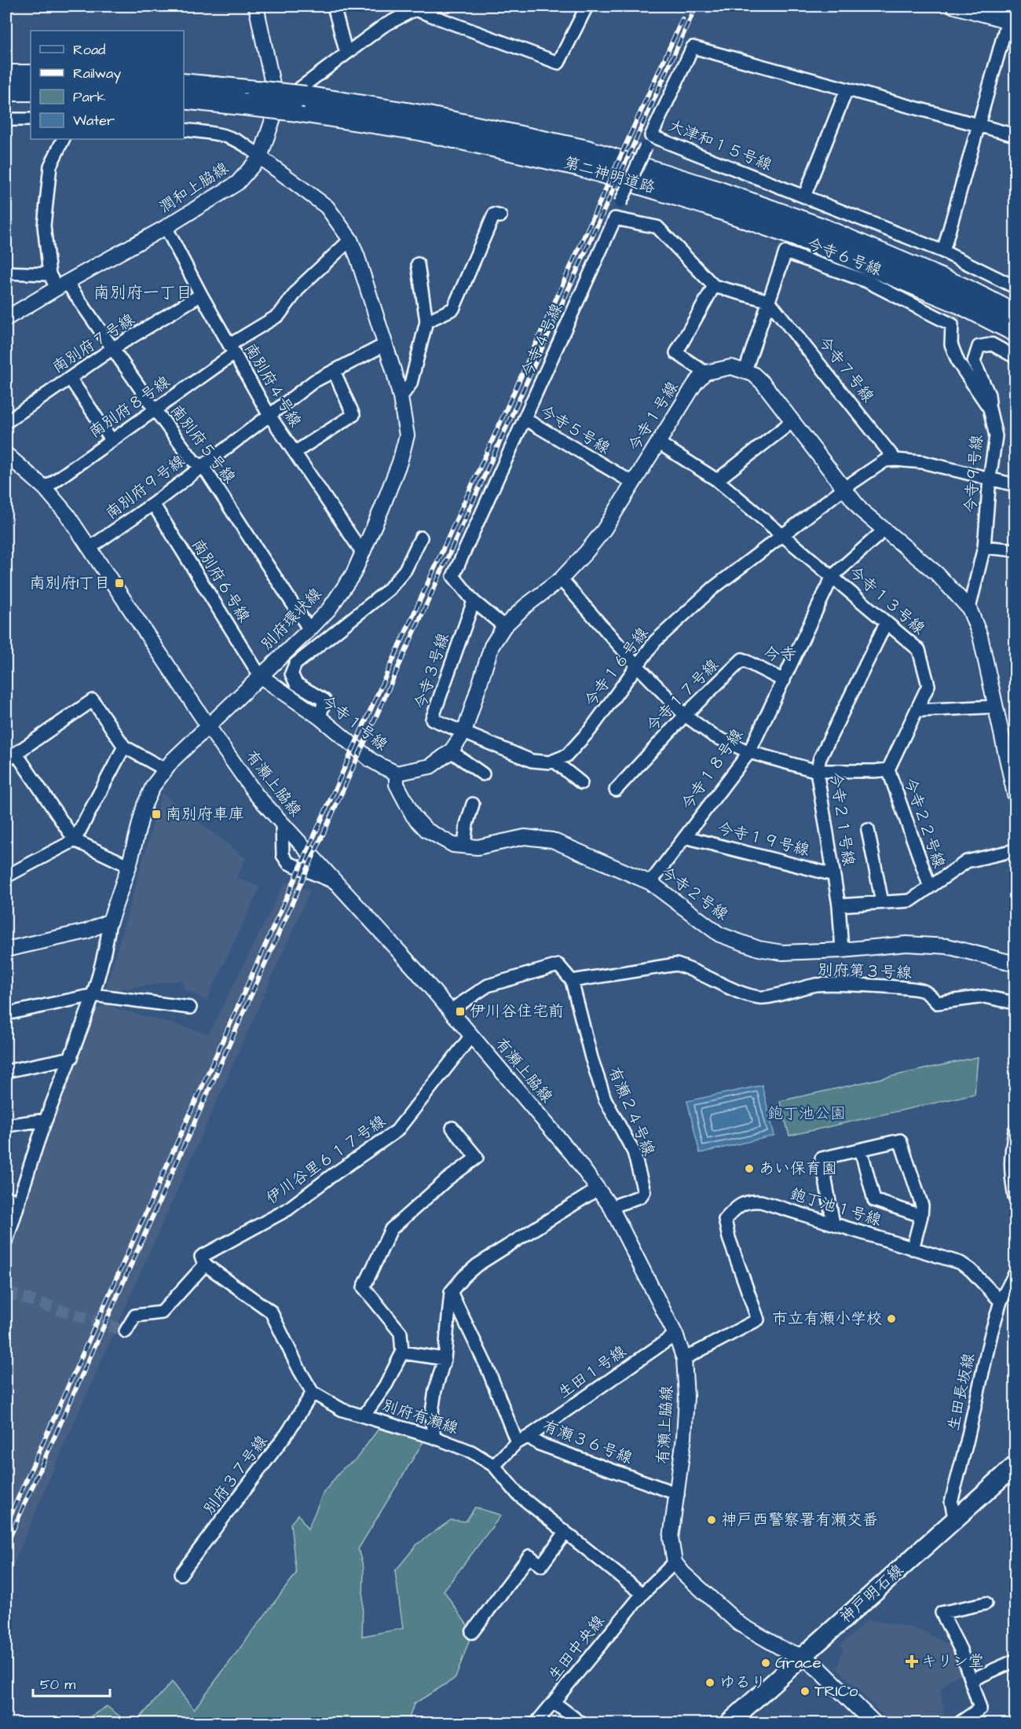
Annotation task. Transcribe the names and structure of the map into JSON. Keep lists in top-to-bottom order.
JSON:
{
  "streets": {
    "highway": ["第二神明道路"],
    "main road": ["神戸明石線"],
    "street": [
      "大津和１５号線",
      "潤和上脇線",
      "今寺６号線",
      "今寺４号線",
      "南別府７号線",
      "今寺７号線",
      "南別府４号線",
      "南別府８号線",
      "今寺１号線",
      "今寺５号線",
      "南別府５号線",
      "今寺９号線",
      "南別府９号線",
      "南別府６号線",
      "今寺１３号線",
      "別府環状線",
      "今寺１６号線",
      "今寺３号線",
      "今寺１７号線",
      "今寺１８号線",
      "有瀬上脇線",
      "今寺２１号線",
      "今寺２２号線",
      "今寺１９号線",
      "今寺２号線",
      "別府第３号線",
      "有瀬２４号線",
      "伊川谷里６１７号線",
      "鉋丁池１号線",
      "生田１号線",
      "生田長坂線",
      "別府有瀬線",
      "有瀬３６号線",
      "別府３７号線",
      "生田中央線"
    ]
  },
  "crossings": [
    ["大津和１５号線", "今寺４号線"],
    ["第二神明道路", "潤和上脇線"],
    ["潤和上脇線", "南別府４号線"],
    ["潤和上脇線", "南別府５号線"],
    ["潤和上脇線", "別府環状線"],
    ["今寺６号線", "今寺７号線"],
    ["今寺６号線", "今寺９号線"],
    ["今寺４号線", "今寺１号線"],
    ["今寺４号線", "今寺５号線"],
    ["今寺４号線", "今寺３号線"],
    ["南別府７号線", "南別府４号線"],
    ["南別府７号線", "南別府５号線"],
    ["今寺７号線", "今寺１６号線"],
    ["南別府４号線", "南別府８号線"],
    ["南別府４号線", "南別府９号線"],
    ["南別府４号線", "別府環状線"],
    ["南別府８号線", "南別府５号線"],
    ["南別府８号線", "別府環状線"],
    ["南別府８号線", "有瀬上脇線"],
    ["今寺１号線", "今寺５号線"],
    ["今寺１号線", "南別府６号線"],
    ["今寺１号線", "今寺１３号線"],
    ["今寺１号線", "別府環状線"],
    ["今寺１号線", "今寺３号線"],
    ["今寺１号線", "今寺２号線"],
    ["南別府５号線", "南別府９号線"],
    ["南別府５号線", "別府環状線"],
    ["南別府９号線", "南別府６号線"],
    ["南別府９号線", "別府環状線"],
    ["南別府９号線", "有瀬上脇線"],
    ["南別府６号線", "別府環状線"],
    ["今寺１３号線", "今寺１６号線"],
    ["今寺１３号線", "今寺１８号線"],
    ["今寺１３号線", "今寺２１号線"],
    ["今寺１３号線", "今寺２２号線"],
    ["別府環状線", "有瀬上脇線"],
    ["今寺１７号線", "今寺１８号線"],
    ["今寺１８号線", "今寺１９号線"],
    ["今寺１８号線", "今寺２号線"],
    ["有瀬上脇線", "有瀬２４号線"],
    ["有瀬上脇線", "伊川谷里６１７号線"],
    ["有瀬上脇線", "鉋丁池１号線"],
    ["有瀬上脇線", "生田１号線"],
    ["有瀬上脇線", "有瀬３６号線"],
    ["有瀬上脇線", "生田中央線"],
    ["今寺２１号線", "今寺１９号線"],
    ["今寺２１号線", "今寺２号線"],
    ["別府第３号線", "有瀬２４号線"],
    ["伊川谷里６１７号線", "別府有瀬線"],
    ["鉋丁池１号線", "生田長坂線"],
    ["生田１号線", "有瀬３６号線"],
    ["生田長坂線", "神戸明石線"],
    ["別府有瀬線", "有瀬３６号線"],
    ["別府有瀬線", "別府３７号線"],
    ["別府有瀬線", "生田中央線"]
  ],
  "districts": ["南別府一丁目", "今寺"],
  "parks": ["鉋丁池公園"],
  "places": {
    "transit": ["南別府1丁目", "南別府車庫", "伊川谷住宅前"],
    "other": [
      "あい保育園",
      "市立有瀬小学校",
      "神戸西警察署有瀬交番",
      "Grace",
      "ゆるり",
      "TRICo"
    ],
    "health": ["キリン堂"]
  },
  "legend": [
    "Road",
    "Railway",
    "Park",
    "Water"
  ],
  "scale_bar": "50 m"
}
